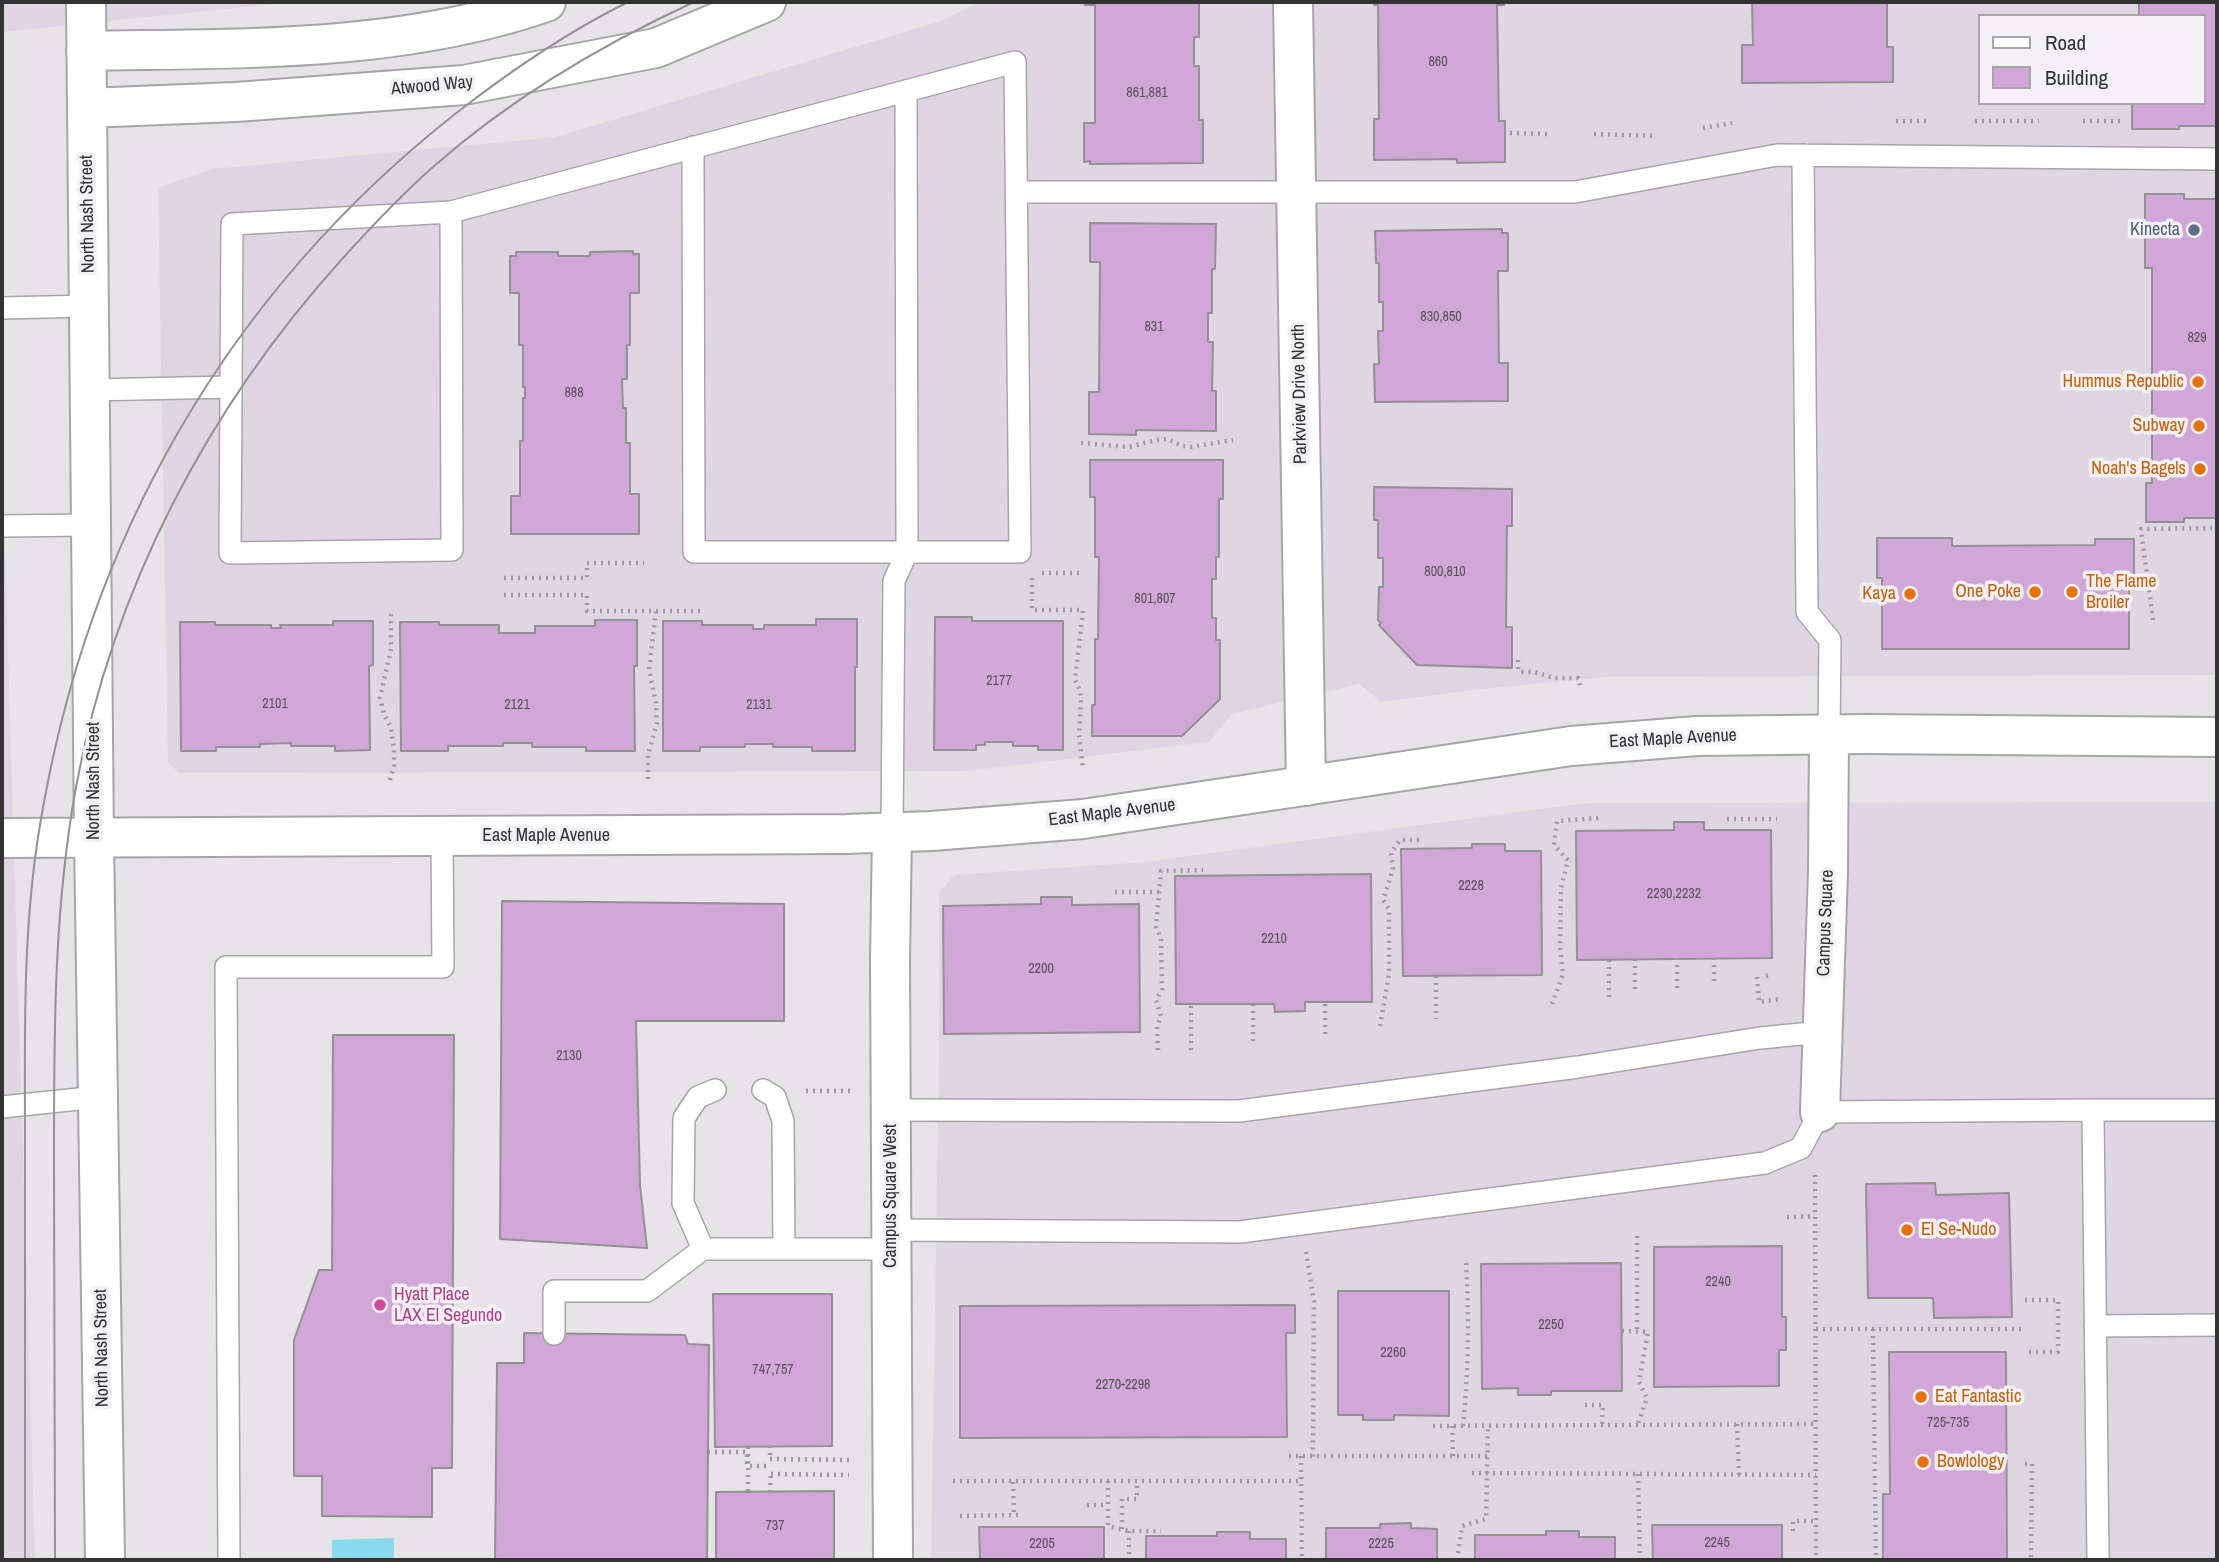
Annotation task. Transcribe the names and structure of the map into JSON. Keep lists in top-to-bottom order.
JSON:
{
  "streets": {
    "street": [
      "Atwood Way",
      "North Nash Street",
      "Parkview Drive North",
      "East Maple Avenue",
      "Campus Square",
      "Campus Square West"
    ]
  },
  "crossings": [
    ["Atwood Way", "North Nash Street"],
    ["North Nash Street", "East Maple Avenue"],
    ["Parkview Drive North", "East Maple Avenue"],
    ["East Maple Avenue", "Campus Square"],
    ["East Maple Avenue", "Campus Square West"]
  ],
  "places": [
    "Kinecta",
    "Hummus Republic",
    "Subway",
    "Noah's Bagels",
    "One Poke",
    "The Flame Broiler",
    "Kaya",
    "El Se-Nudo",
    "Hyatt Place LAX El Segundo",
    "Eat Fantastic",
    "Bowlology"
  ],
  "house_numbers": [
    "860",
    "861,881",
    "830,850",
    "831",
    "829",
    "888",
    "800,810",
    "801,807",
    "2177",
    "2101",
    "2121",
    "2131",
    "2228",
    "2230,2232",
    "2210",
    "2200",
    "2130",
    "2240",
    "2250",
    "2260",
    "747,757",
    "2270-2298",
    "725-735",
    "737",
    "2245",
    "2205",
    "2225"
  ],
  "legend": ["Road", "Building"]
}
